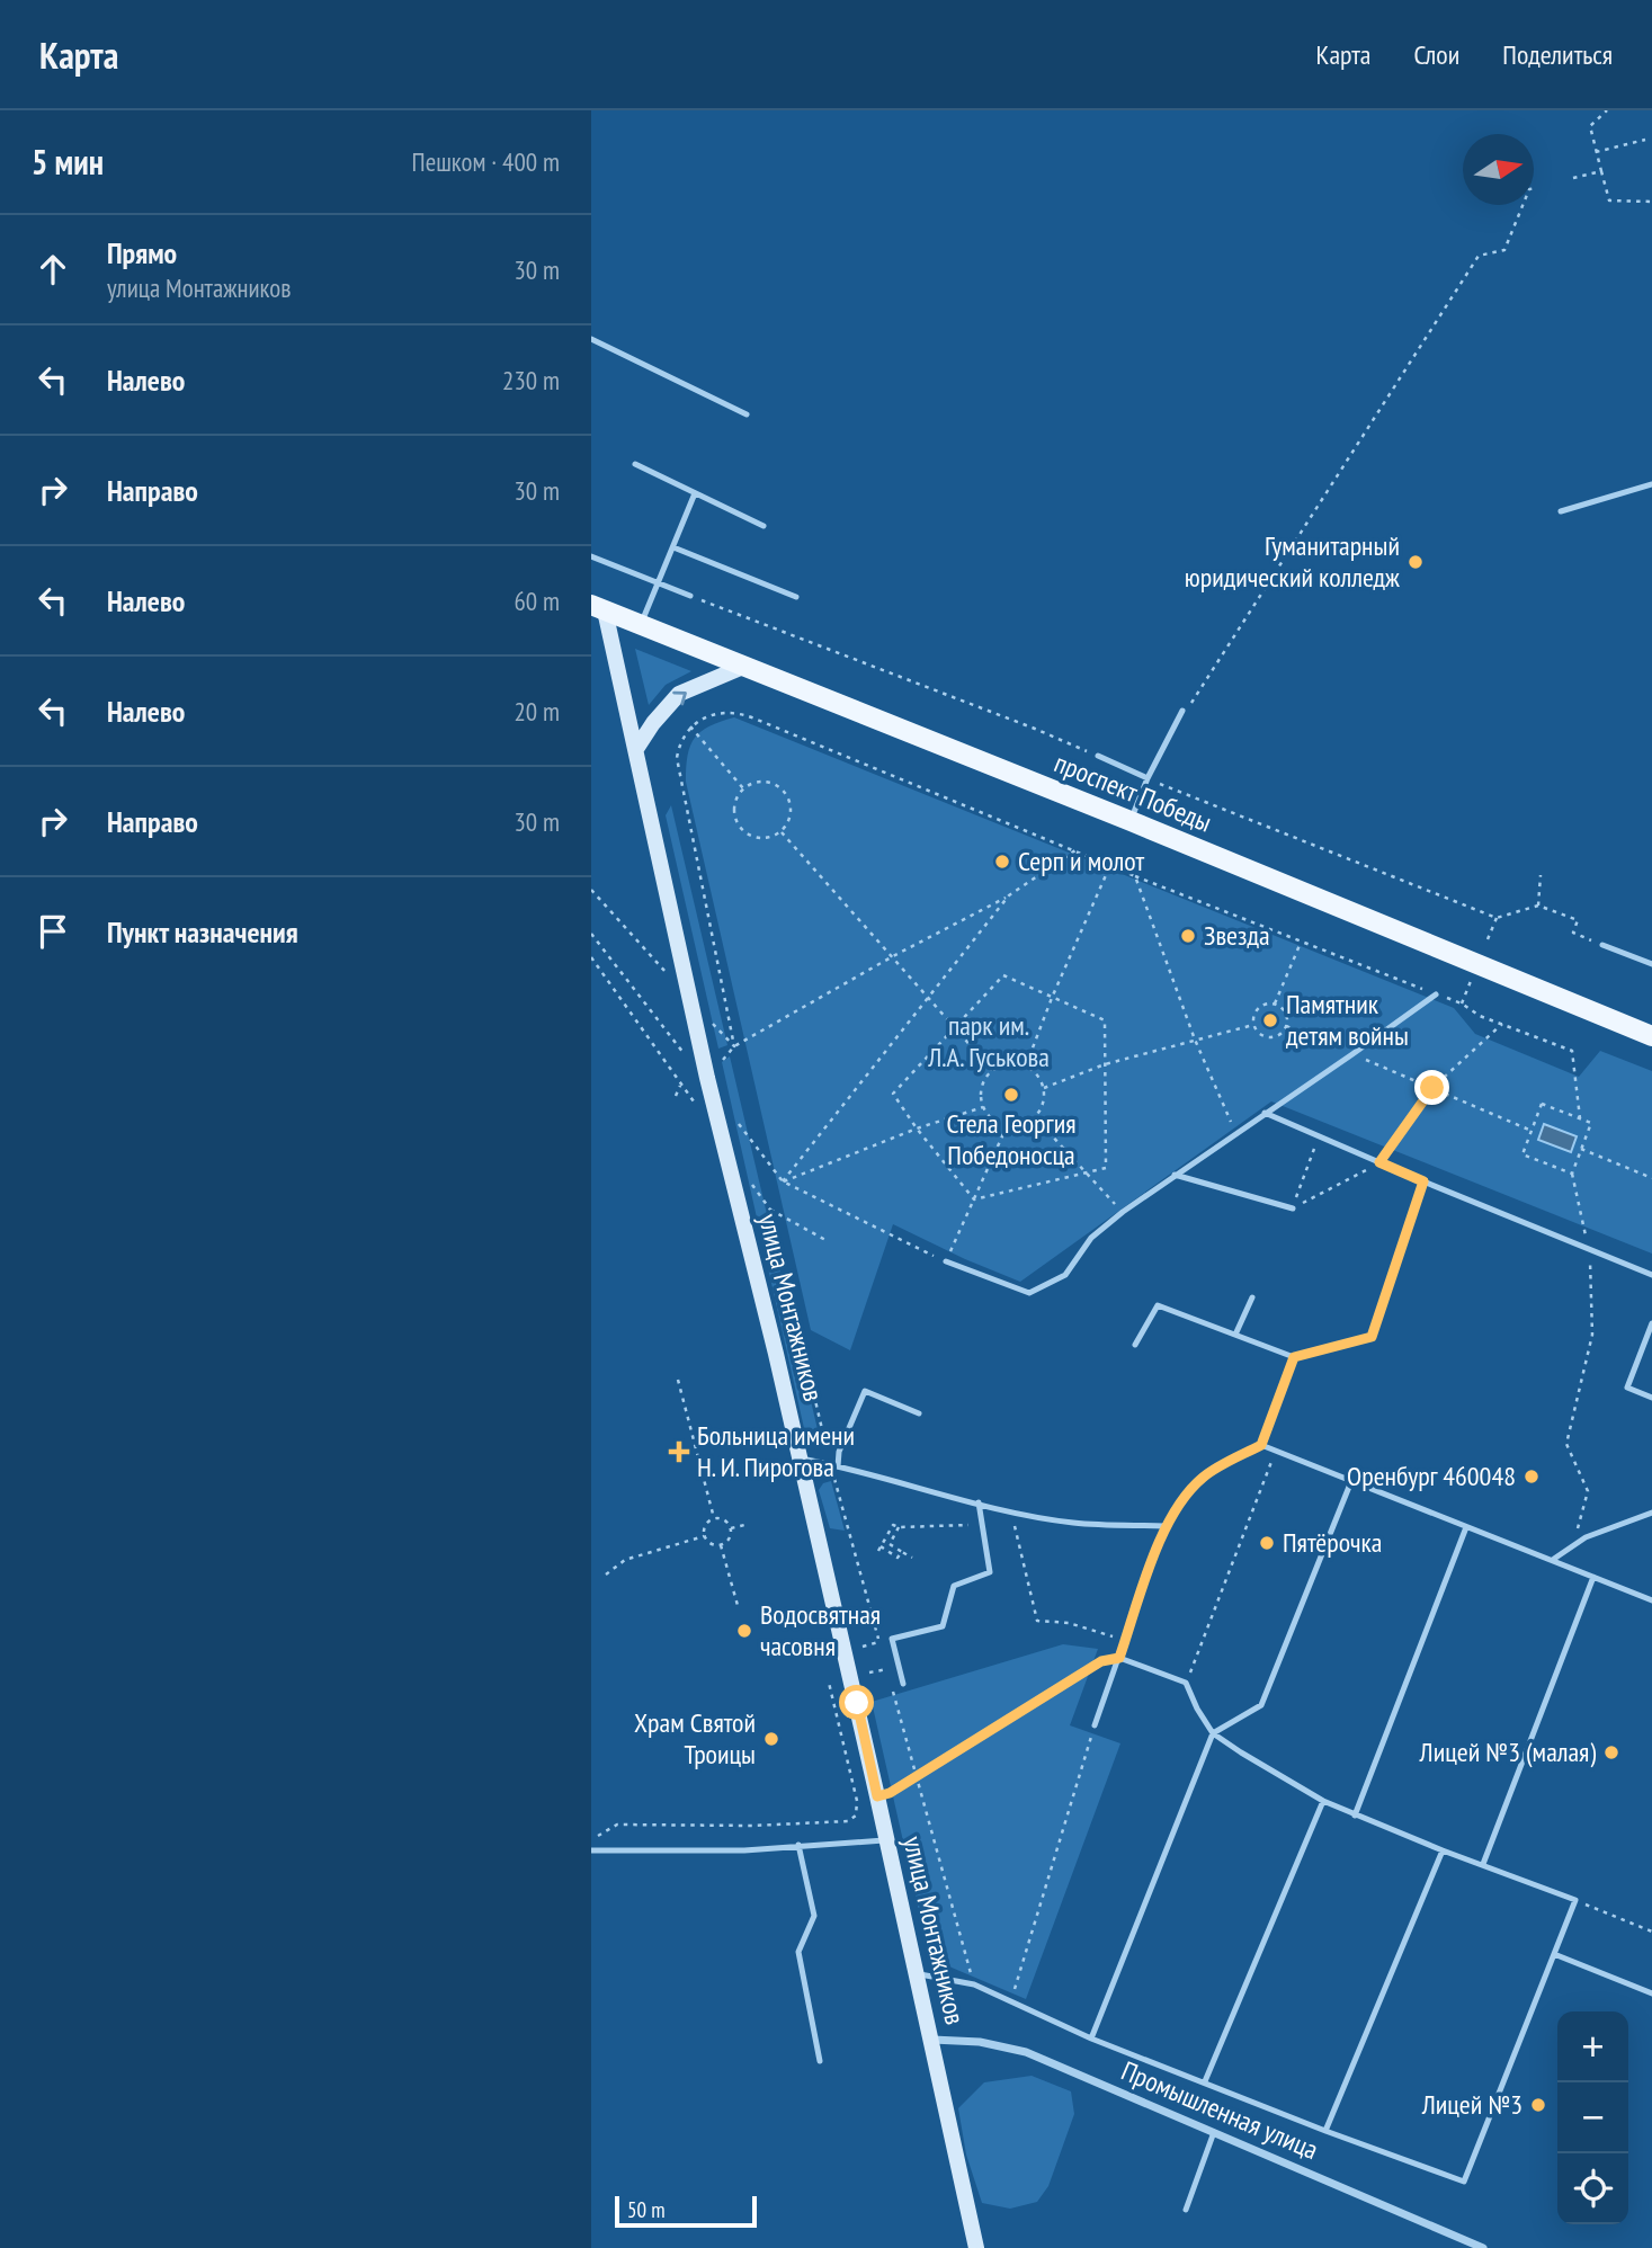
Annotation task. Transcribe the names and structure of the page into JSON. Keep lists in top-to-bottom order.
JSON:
{
  "streets": {
    "main road": ["проспект Победы", "улица Монтажников"],
    "street": ["Промышленная улица"]
  },
  "crossings": [
    ["проспект Победы", "улица Монтажников"],
    ["улица Монтажников", "Промышленная улица"]
  ],
  "parks": ["парк им. Л.А. Гуськова"],
  "places": {
    "other": [
      "Гуманитарный юридический колледж",
      "Серп и молот",
      "Звезда",
      "Памятник детям войны",
      "Стела Георгия Победоносца",
      "Оренбург 460048",
      "Пятёрочка",
      "Водосвятная часовня",
      "Храм Святой Троицы",
      "Лицей №3 (малая)",
      "Лицей №3"
    ],
    "health": ["Больница имени Н. И. Пирогова"]
  },
  "scale_bar": "50 m",
  "north": "right",
  "page": {
    "header": "Карта",
    "nav": ["Карта", "Слои", "Поделиться"],
    "heading": ["5 мин", "Пешком · 400 m"],
    "list": [
      ["Прямо", "улица Монтажников", "30 m"],
      ["Налево", "230 m"],
      ["Направо", "30 m"],
      ["Налево", "60 m"],
      ["Налево", "20 m"],
      ["Направо", "30 m"],
      "Пункт назначения"
    ],
    "map_buttons": ["+", "−"],
    "scale": "50 m"
  }
}
